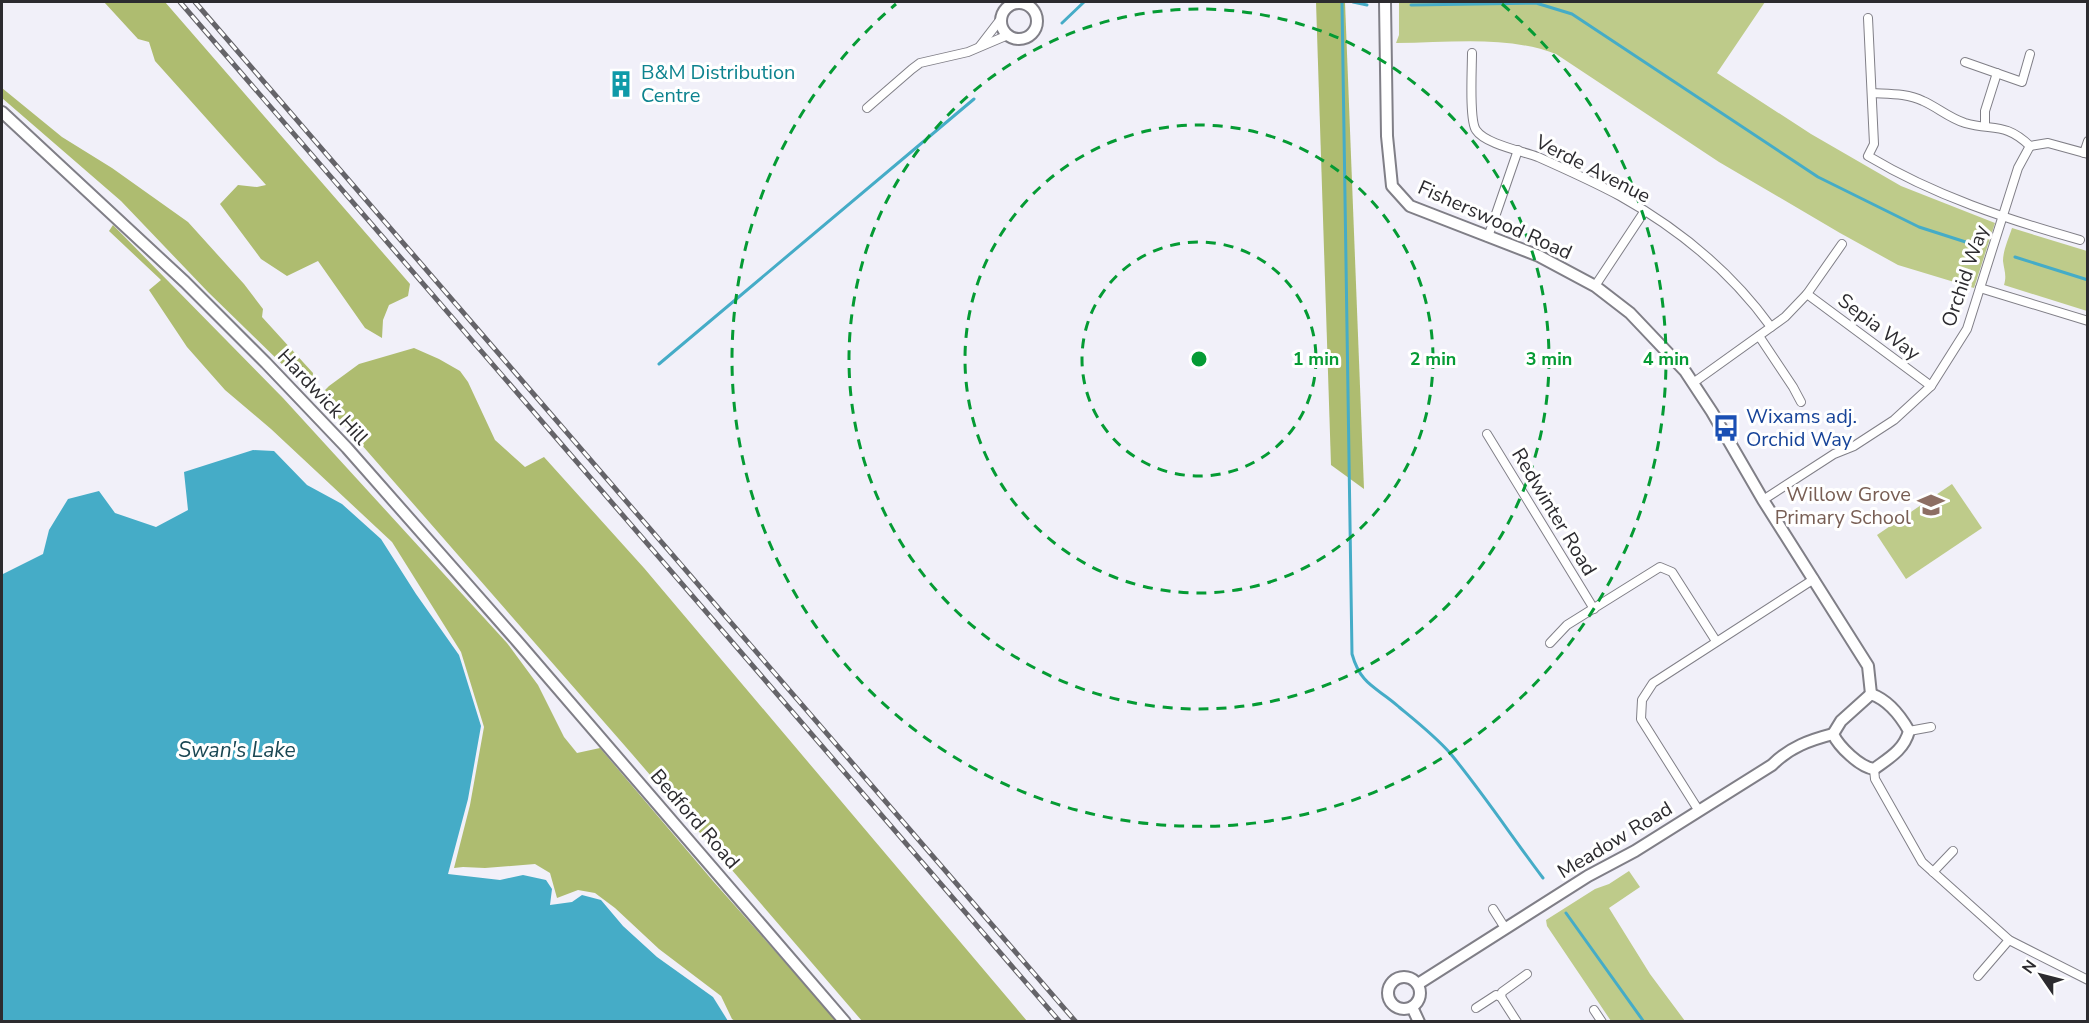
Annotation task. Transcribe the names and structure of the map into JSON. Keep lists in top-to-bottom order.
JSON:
{
  "streets": {
    "street": [
      "Verde Avenue",
      "Fisherswood Road",
      "Orchid Way",
      "Sepia Way",
      "Hardwick Hill",
      "Redwinter Road",
      "Bedford Road",
      "Meadow Road"
    ]
  },
  "crossings": [
    ["Fisherswood Road", "Orchid Way"],
    ["Fisherswood Road", "Meadow Road"],
    ["Orchid Way", "Sepia Way"],
    ["Hardwick Hill", "Bedford Road"]
  ],
  "water": ["Swan's Lake"],
  "places": {
    "building": ["B&M Distribution Centre"],
    "bus stop": ["Wixams adj. Orchid Way"],
    "school or university": ["Willow Grove Primary School"]
  },
  "north": "top left",
  "rings": [
    "1 min",
    "2 min",
    "3 min",
    "4 min"
  ]
}
